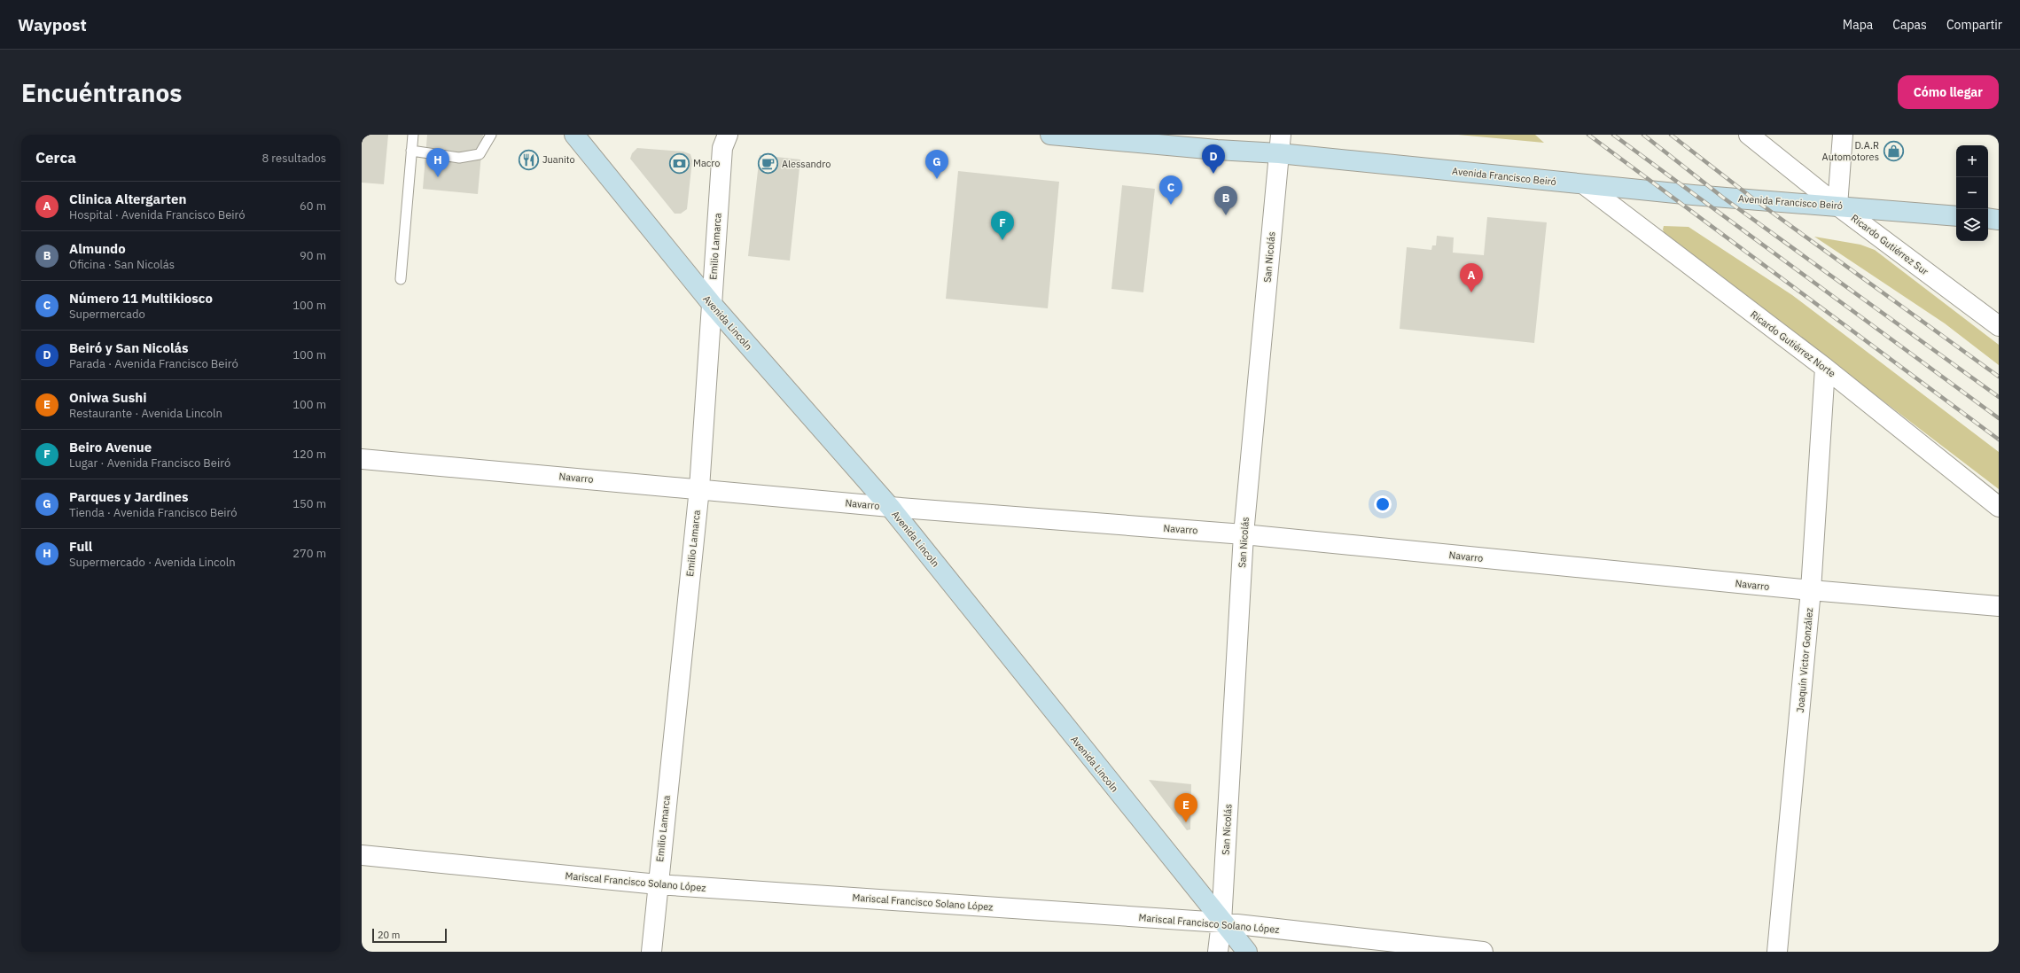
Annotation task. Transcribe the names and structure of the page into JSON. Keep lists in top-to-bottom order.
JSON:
{
  "streets": {
    "street": [
      "Avenida Francisco Beiró",
      "Ricardo Gutiérrez Sur",
      "Emilio Lamarca",
      "San Nicolás",
      "Avenida Lincoln",
      "Ricardo Gutiérrez Norte",
      "Navarro",
      "Joaquín Victor González",
      "Mariscal Francisco Solano López"
    ]
  },
  "crossings": [
    ["Avenida Francisco Beiró", "Ricardo Gutiérrez Sur"],
    ["Avenida Francisco Beiró", "San Nicolás"],
    ["Avenida Francisco Beiró", "Ricardo Gutiérrez Norte"],
    ["Emilio Lamarca", "Avenida Lincoln"],
    ["Emilio Lamarca", "Navarro"],
    ["Emilio Lamarca", "Mariscal Francisco Solano López"],
    ["San Nicolás", "Avenida Lincoln"],
    ["San Nicolás", "Navarro"],
    ["San Nicolás", "Mariscal Francisco Solano López"],
    ["Avenida Lincoln", "Navarro"],
    ["Avenida Lincoln", "Mariscal Francisco Solano López"],
    ["Ricardo Gutiérrez Norte", "Joaquín Victor González"],
    ["Navarro", "Joaquín Victor González"]
  ],
  "places": {
    "shop": ["D.A.R Automotores"],
    "restaurant": ["Juanito"],
    "bank": ["Macro"],
    "cafe": ["Alessandro"]
  },
  "scale_bar": "20 m",
  "page": {
    "header": "Waypost",
    "nav": ["Mapa", "Capas", "Compartir"],
    "buttons": "Cómo llegar",
    "title": "Encuéntranos",
    "heading": ["Cerca", "8 resultados"],
    "pins": [
      "D",
      "H",
      "G",
      "C",
      "B",
      "F",
      "A",
      "E"
    ],
    "map_buttons": ["+", "−"],
    "list": [
      {
        "mark": "A",
        "name": "Clinica Altergarten",
        "note": "Hospital · Avenida Francisco Beiró",
        "value": "60 m"
      },
      {
        "mark": "B",
        "name": "Almundo",
        "note": "Oficina · San Nicolás",
        "value": "90 m"
      },
      {
        "mark": "C",
        "name": "Número 11 Multikiosco",
        "note": "Supermercado",
        "value": "100 m"
      },
      {
        "mark": "D",
        "name": "Beiró y San Nicolás",
        "note": "Parada · Avenida Francisco Beiró",
        "value": "100 m"
      },
      {
        "mark": "E",
        "name": "Oniwa Sushi",
        "note": "Restaurante · Avenida Lincoln",
        "value": "100 m"
      },
      {
        "mark": "F",
        "name": "Beiro Avenue",
        "note": "Lugar · Avenida Francisco Beiró",
        "value": "120 m"
      },
      {
        "mark": "G",
        "name": "Parques y Jardines",
        "note": "Tienda · Avenida Francisco Beiró",
        "value": "150 m"
      },
      {
        "mark": "H",
        "name": "Full",
        "note": "Supermercado · Avenida Lincoln",
        "value": "270 m"
      }
    ],
    "scale": "20 m"
  }
}
